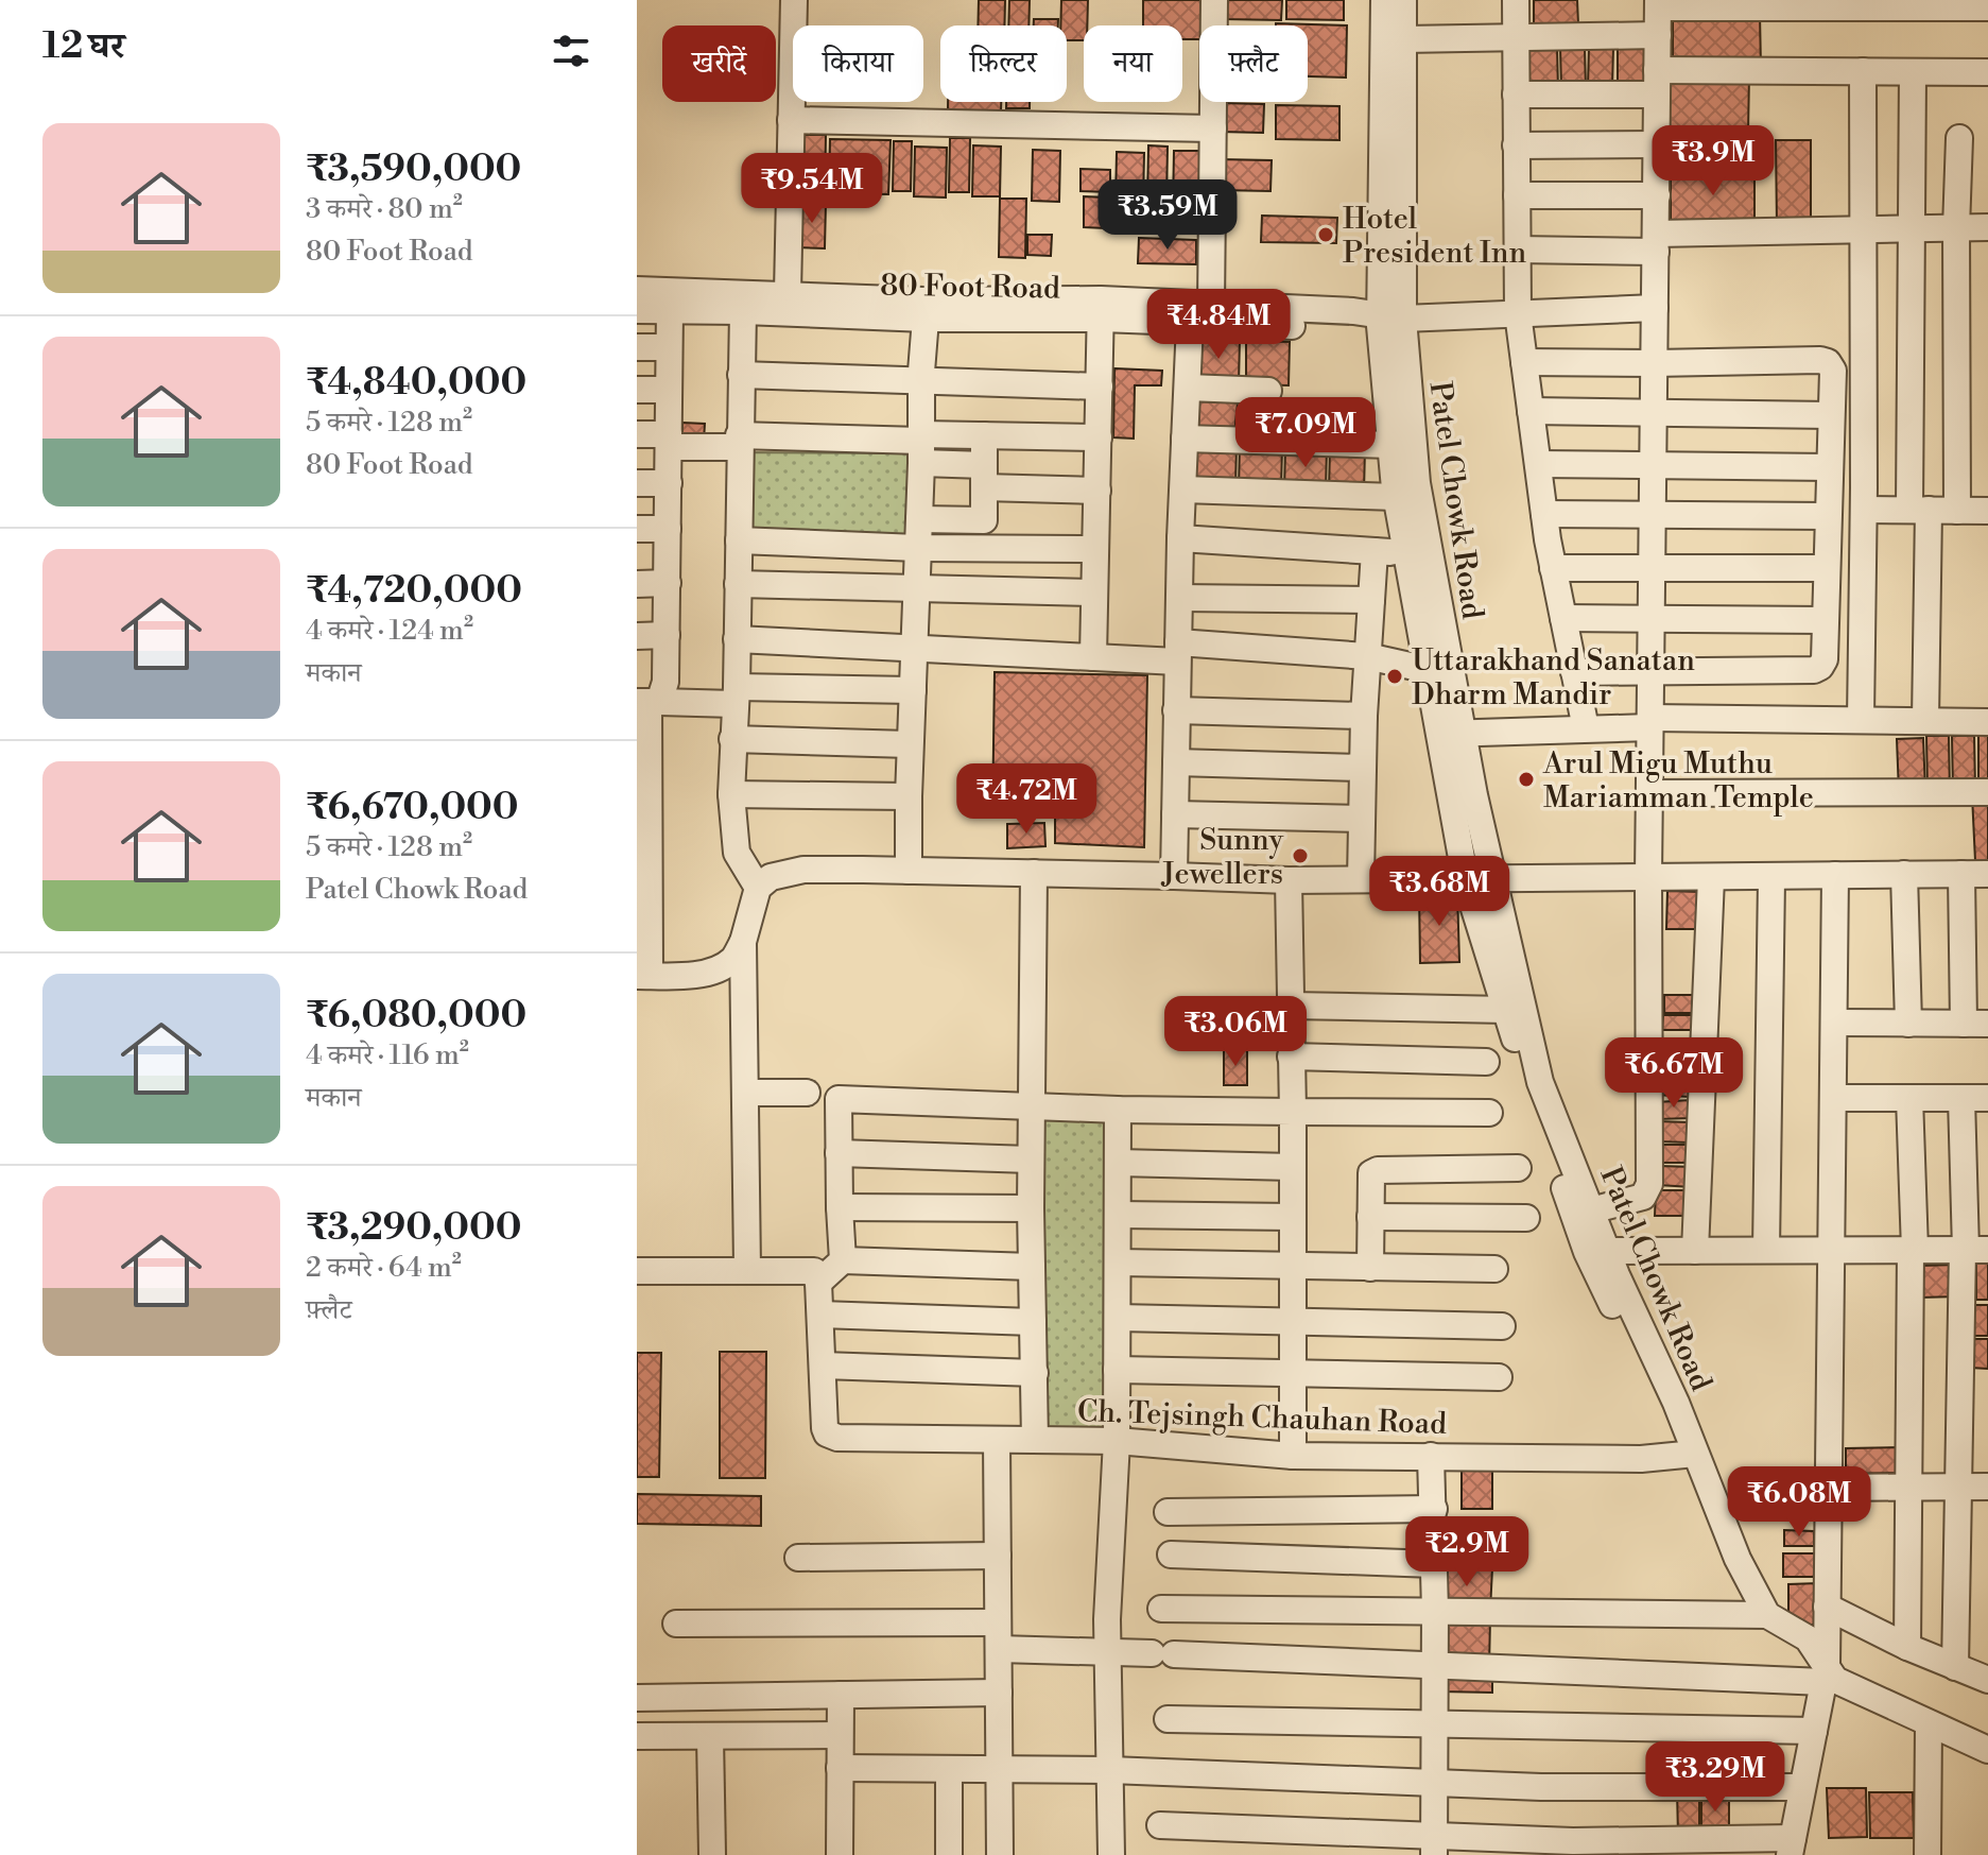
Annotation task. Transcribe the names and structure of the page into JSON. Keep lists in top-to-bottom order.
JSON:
{
  "streets": {
    "street": ["80 Foot Road", "Patel Chowk Road", "Ch. Tejsingh Chauhan Road"]
  },
  "crossings": [
    ["80 Foot Road", "Patel Chowk Road"],
    ["Patel Chowk Road", "Ch. Tejsingh Chauhan Road"]
  ],
  "places": [
    "Hotel President Inn",
    "Uttarakhand Sanatan Dharm Mandir",
    "Arul Migu Muthu Mariamman Temple",
    "Sunny Jewellers"
  ],
  "page": {
    "heading": "12 घर",
    "chip": [
      "खरीदें",
      "किराया",
      "फ़िल्टर",
      "नया",
      "फ़्लैट"
    ],
    "list": [
      {
        "name": "₹3,590,000",
        "note": "3 कमरे · 80 m² · 80 Foot Road"
      },
      {
        "name": "₹4,840,000",
        "note": "5 कमरे · 128 m² · 80 Foot Road"
      },
      {
        "name": "₹4,720,000",
        "note": "4 कमरे · 124 m² · मकान"
      },
      {
        "name": "₹6,670,000",
        "note": "5 कमरे · 128 m² · Patel Chowk Road"
      },
      {
        "name": "₹6,080,000",
        "note": "4 कमरे · 116 m² · मकान"
      },
      {
        "name": "₹3,290,000",
        "note": "2 कमरे · 64 m² · फ़्लैट"
      }
    ],
    "price": [
      "₹3.9M",
      "₹9.54M",
      "₹3.59M",
      "₹4.84M",
      "₹7.09M",
      "₹4.72M",
      "₹3.68M",
      "₹3.06M",
      "₹6.67M",
      "₹6.08M",
      "₹2.9M",
      "₹3.29M"
    ]
  }
}
